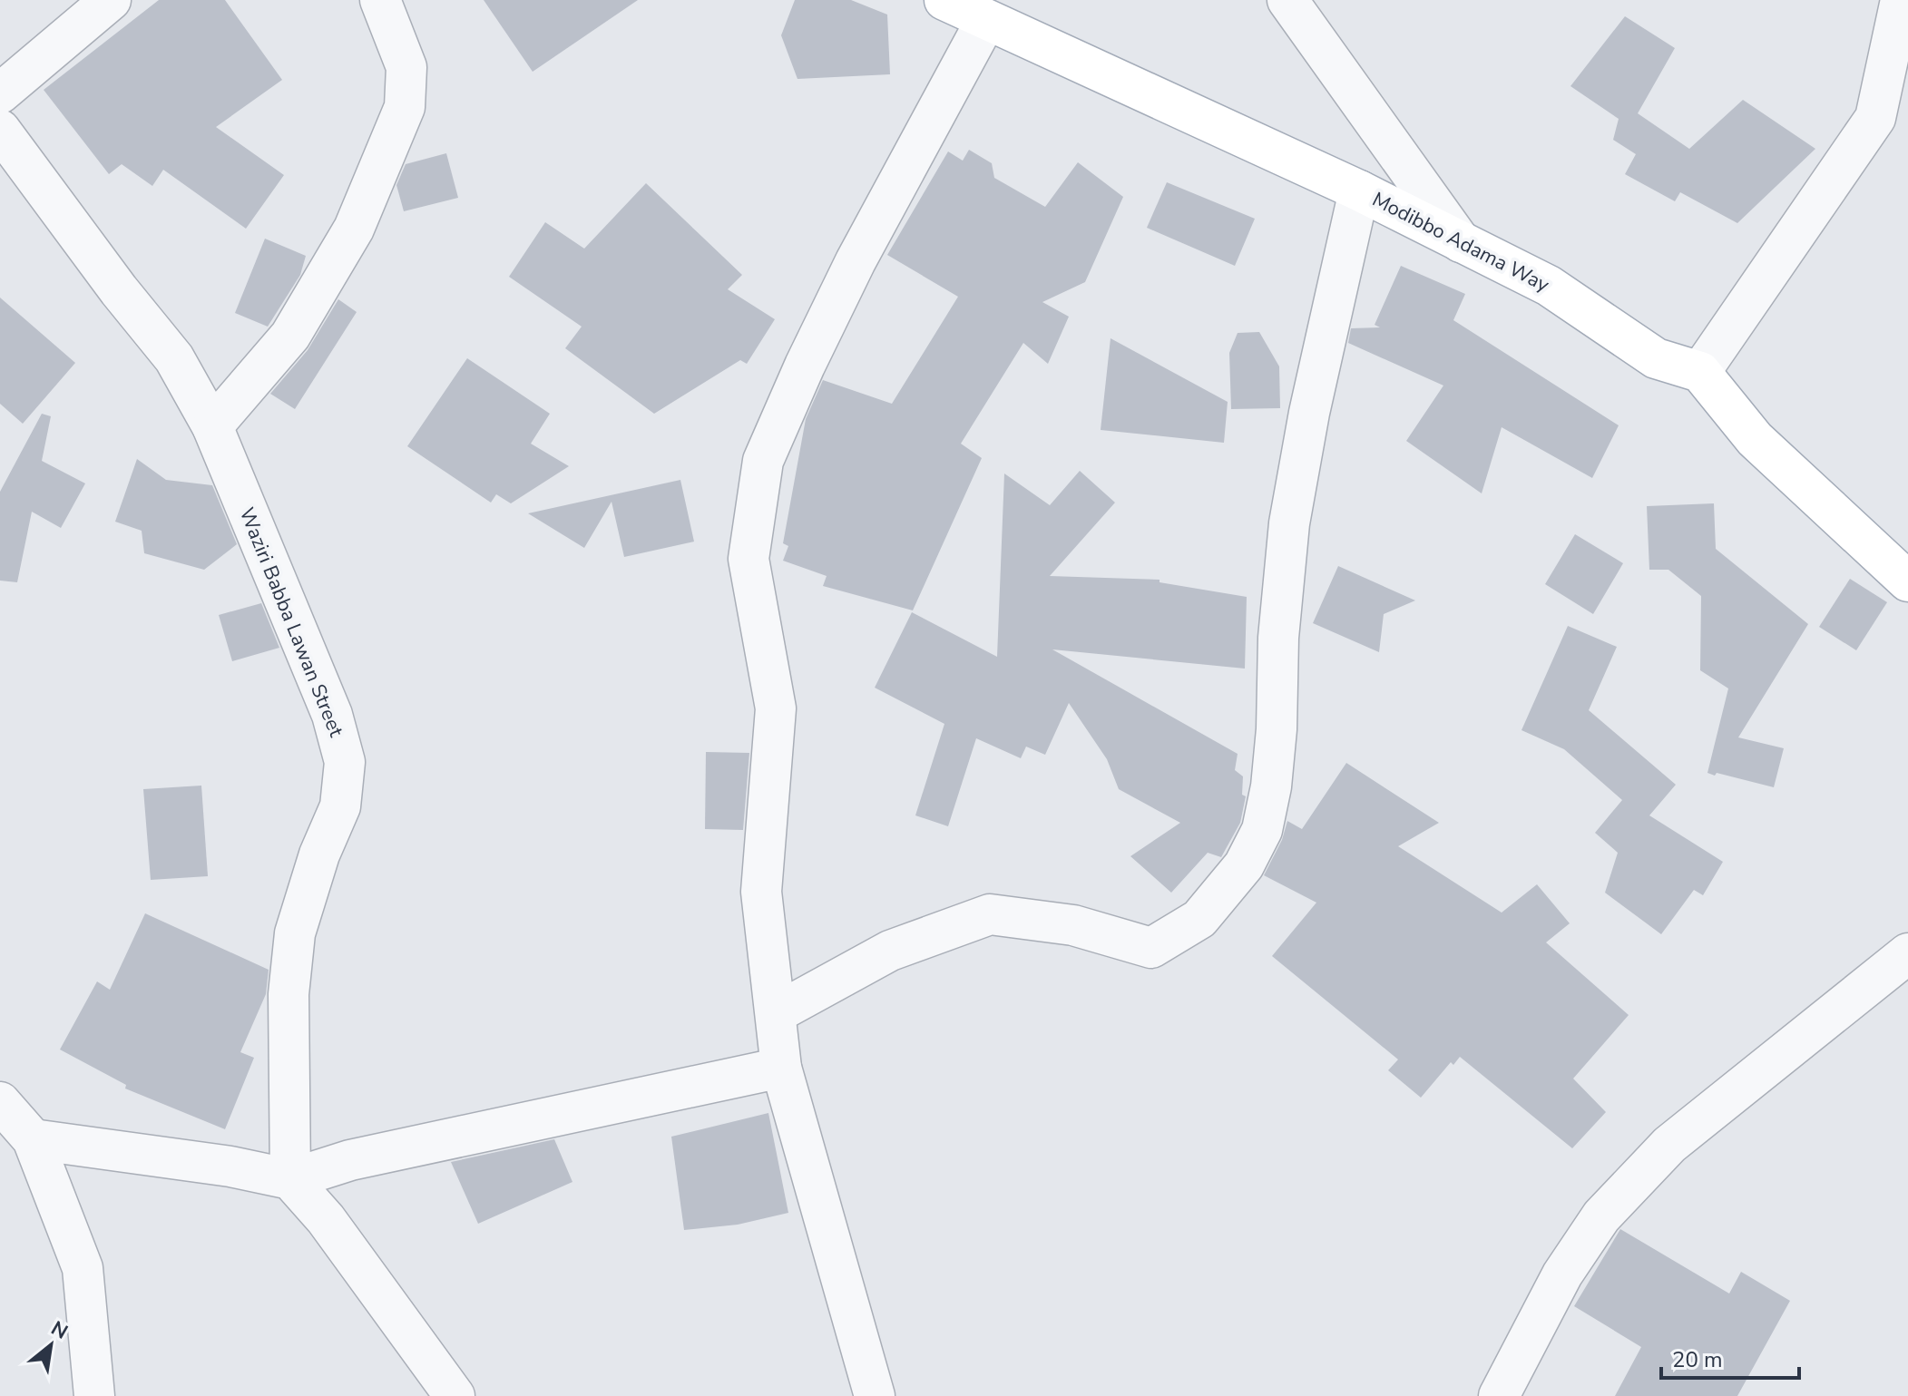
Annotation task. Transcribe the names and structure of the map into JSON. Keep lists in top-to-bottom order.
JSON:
{
  "streets": {
    "main road": ["Modibbo Adama Way"],
    "street": ["Waziri Babba Lawan Street"]
  },
  "scale_bar": "20 m",
  "north": "top right"
}
